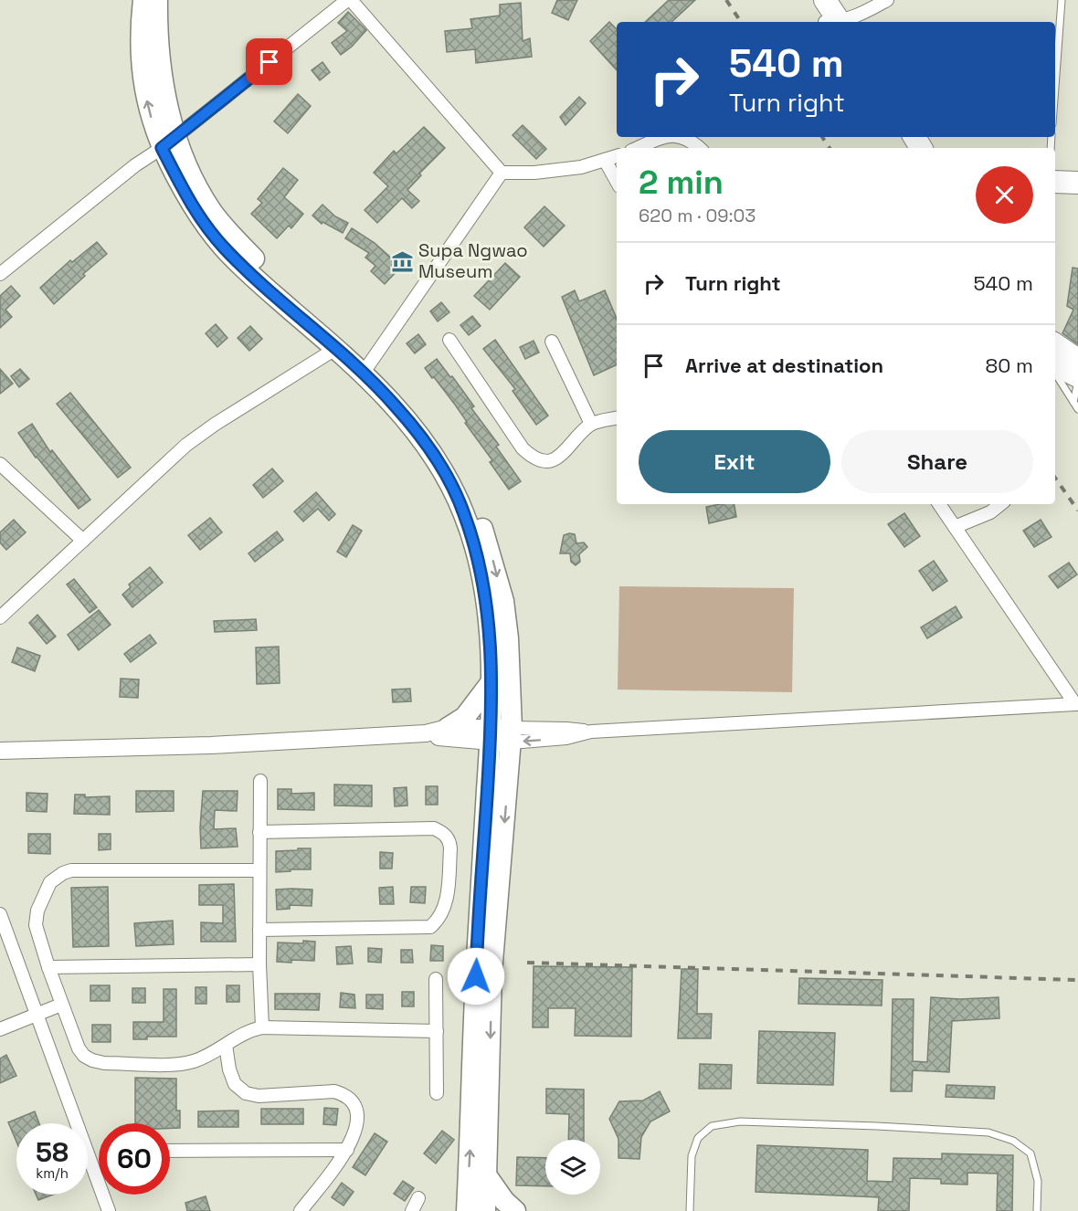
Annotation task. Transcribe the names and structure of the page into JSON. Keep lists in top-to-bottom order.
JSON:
{
  "places": {
    "museum": ["Supa Ngwao Museum"]
  },
  "page": {
    "turn": ["540 m", "Turn right"],
    "heading": ["2 min", "620 m · 09:03"],
    "list": [
      {
        "name": "Turn right",
        "value": "540 m"
      },
      {
        "name": "Arrive at destination",
        "value": "80 m"
      }
    ],
    "buttons": ["Exit", "Share"],
    "speed": "58 km/h",
    "limit": "60"
  }
}
